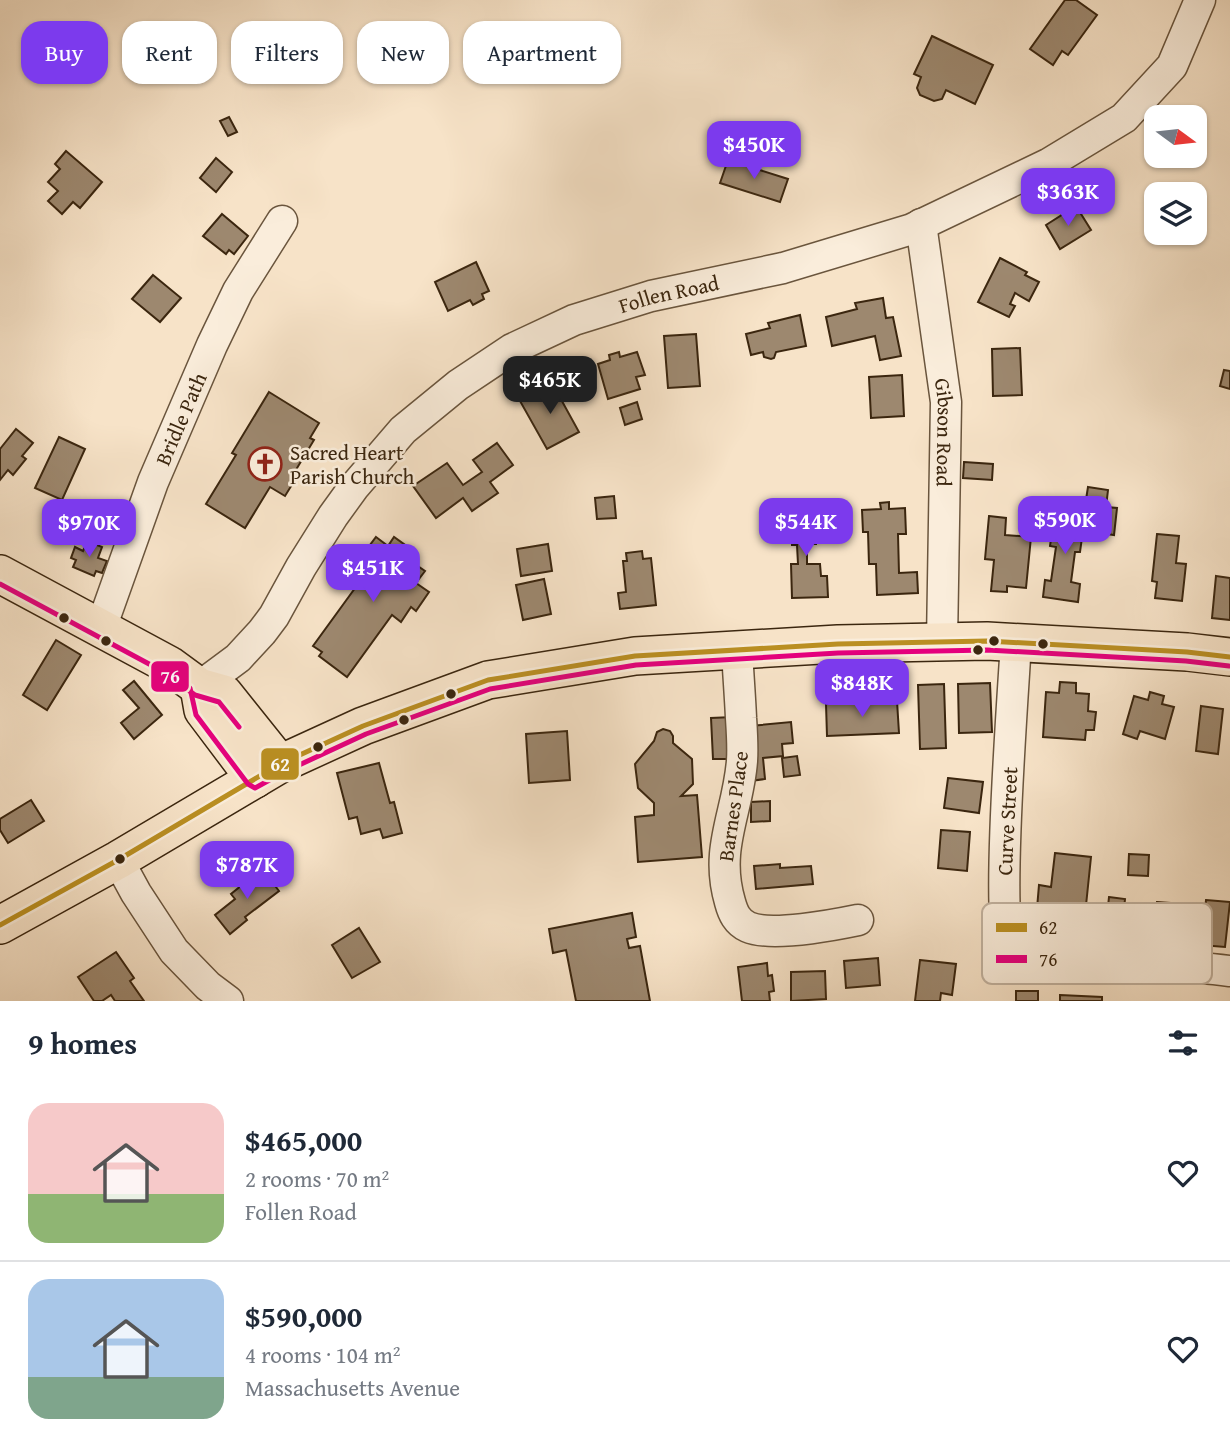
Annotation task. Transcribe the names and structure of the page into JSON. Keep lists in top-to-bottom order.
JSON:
{
  "streets": {
    "street": [
      "Follen Road",
      "Bridle Path",
      "Gibson Road",
      "Barnes Place",
      "Curve Street"
    ]
  },
  "crossings": [
    ["Follen Road", "Gibson Road"]
  ],
  "places": {
    "church": ["Sacred Heart Parish Church"]
  },
  "lines": ["transit line 76", "transit line 62"],
  "legend": ["62", "76"],
  "north": "right",
  "page": {
    "chip": [
      "Buy",
      "Rent",
      "Filters",
      "New",
      "Apartment"
    ],
    "price": [
      "$450K",
      "$363K",
      "$465K",
      "$590K",
      "$544K",
      "$970K",
      "$451K",
      "$848K",
      "$787K"
    ],
    "heading": "9 homes",
    "list": [
      {
        "name": "$465,000",
        "note": "2 rooms · 70 m² · Follen Road"
      },
      {
        "name": "$590,000",
        "note": "4 rooms · 104 m² · Massachusetts Avenue"
      }
    ]
  }
}
